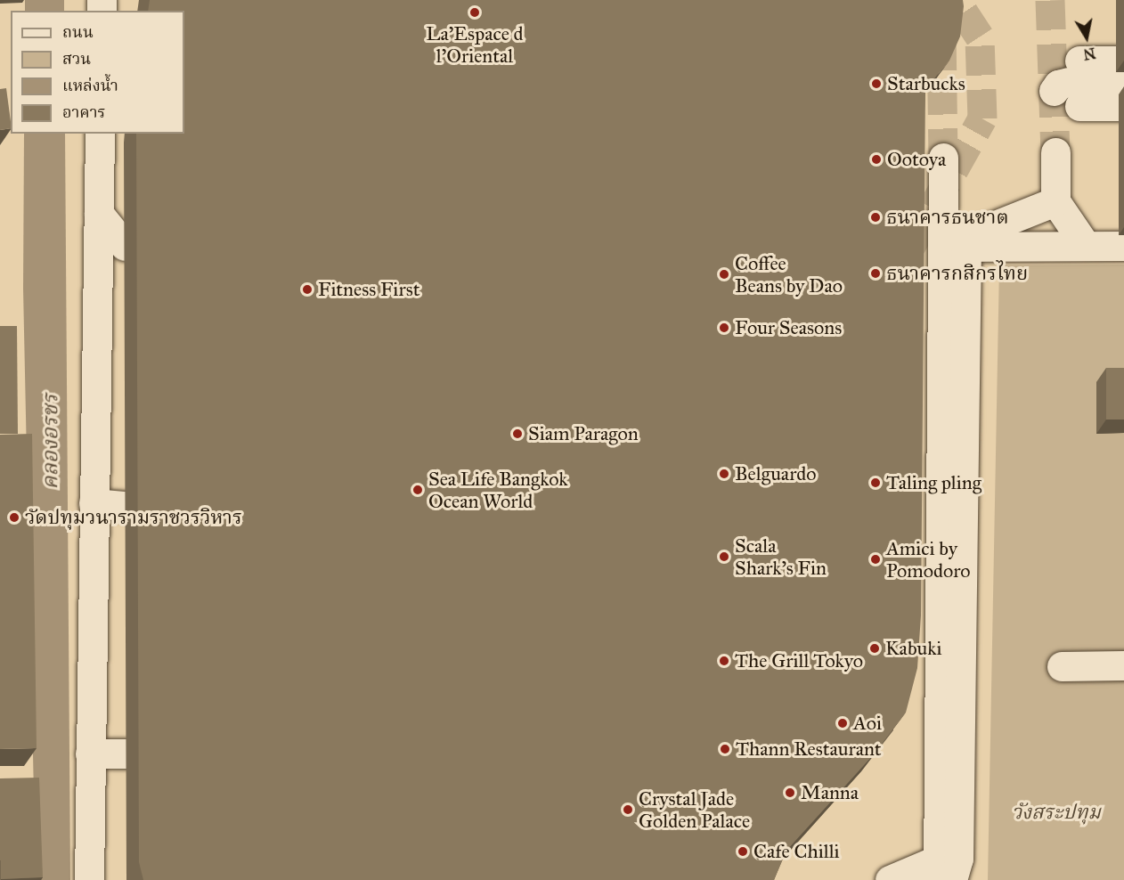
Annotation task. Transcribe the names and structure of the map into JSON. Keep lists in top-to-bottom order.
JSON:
{
  "water": ["คลองอรชร"],
  "parks": ["วังสระปทุม"],
  "places": [
    "La'Espace d l'Oriental",
    "Starbucks",
    "Ootoya",
    "ธนาคารธนชาต",
    "ธนาคารกสิกรไทย",
    "Coffee Beans by Dao",
    "Fitness First",
    "Four Seasons",
    "Siam Paragon",
    "Belguardo",
    "Taling pling",
    "Sea Life Bangkok Ocean World",
    "วัดปทุมวนารามราชวรวิหาร",
    "Scala Shark's Fin",
    "Amici by Pomodoro",
    "Kabuki",
    "The Grill Tokyo",
    "Aoi",
    "Thann Restaurant",
    "Manna",
    "Crystal Jade Golden Palace",
    "Cafe Chilli"
  ],
  "legend": [
    "ถนน",
    "สวน",
    "แหล่งน้ำ",
    "อาคาร"
  ],
  "north": "bottom"
}
